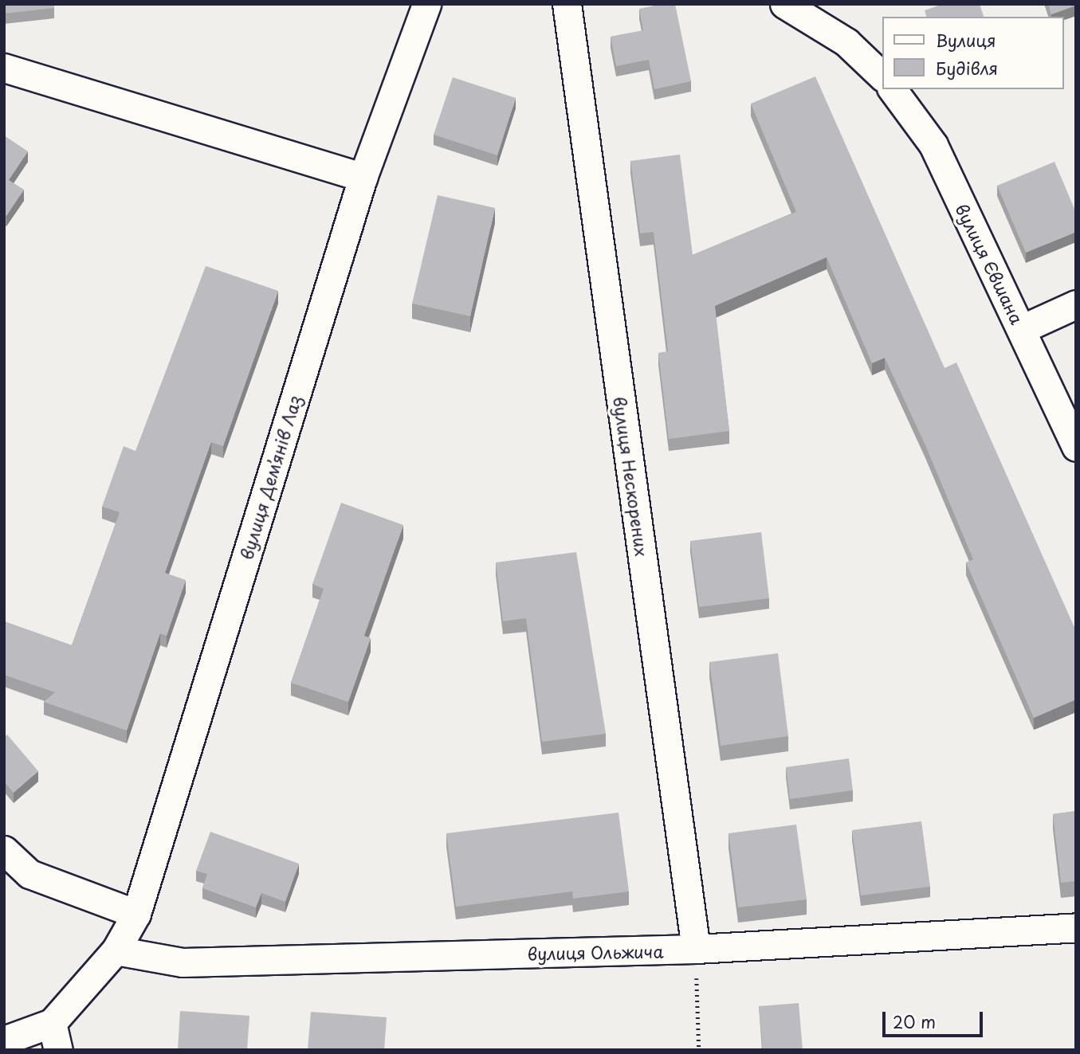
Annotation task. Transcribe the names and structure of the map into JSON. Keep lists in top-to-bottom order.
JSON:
{
  "streets": {
    "street": [
      "вулиця Євшана",
      "вулиця Нескорених",
      "вулиця Демʼянів Лаз",
      "вулиця Ольжича"
    ]
  },
  "crossings": [
    ["вулиця Нескорених", "вулиця Ольжича"],
    ["вулиця Демʼянів Лаз", "вулиця Ольжича"]
  ],
  "legend": ["Вулиця", "Будівля"],
  "scale_bar": "20 m"
}
